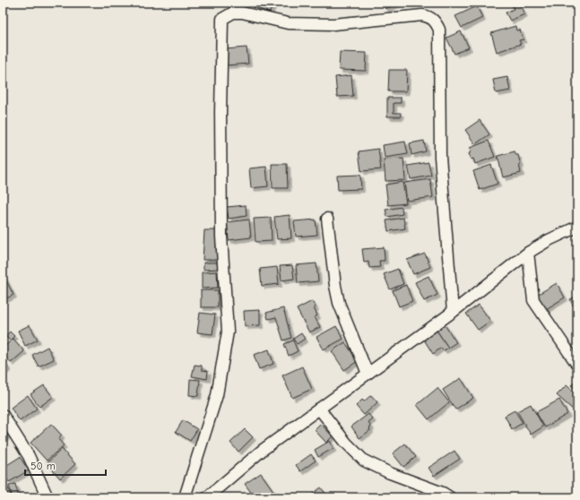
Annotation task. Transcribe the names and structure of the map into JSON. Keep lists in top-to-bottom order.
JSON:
{
  "scale_bar": "50 m"
}
